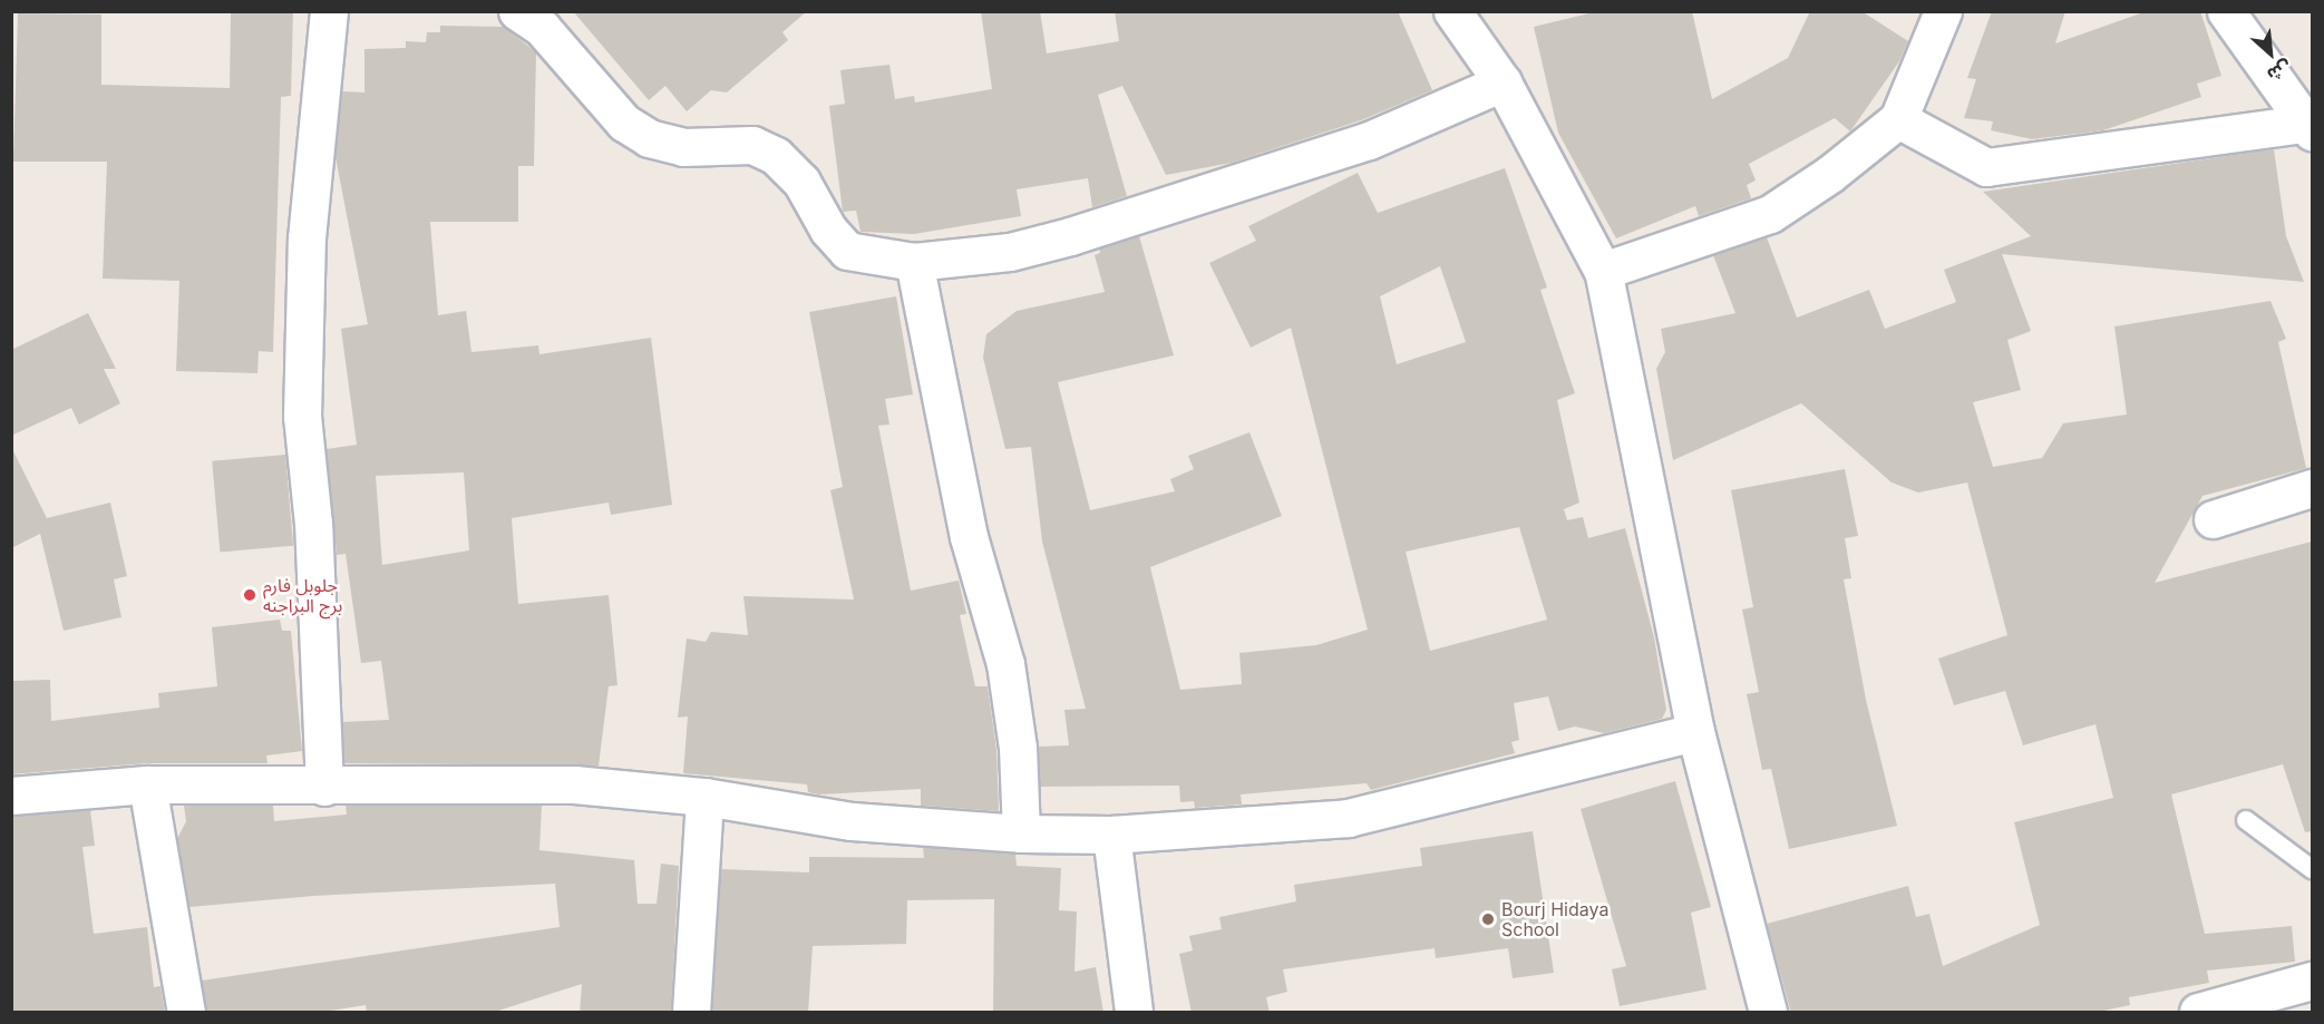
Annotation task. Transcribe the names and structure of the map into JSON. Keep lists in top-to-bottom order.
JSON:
{
  "places": ["جلوبل فارم برج البراجنه", "Bourj Hidaya School"],
  "north": "bottom right"
}
